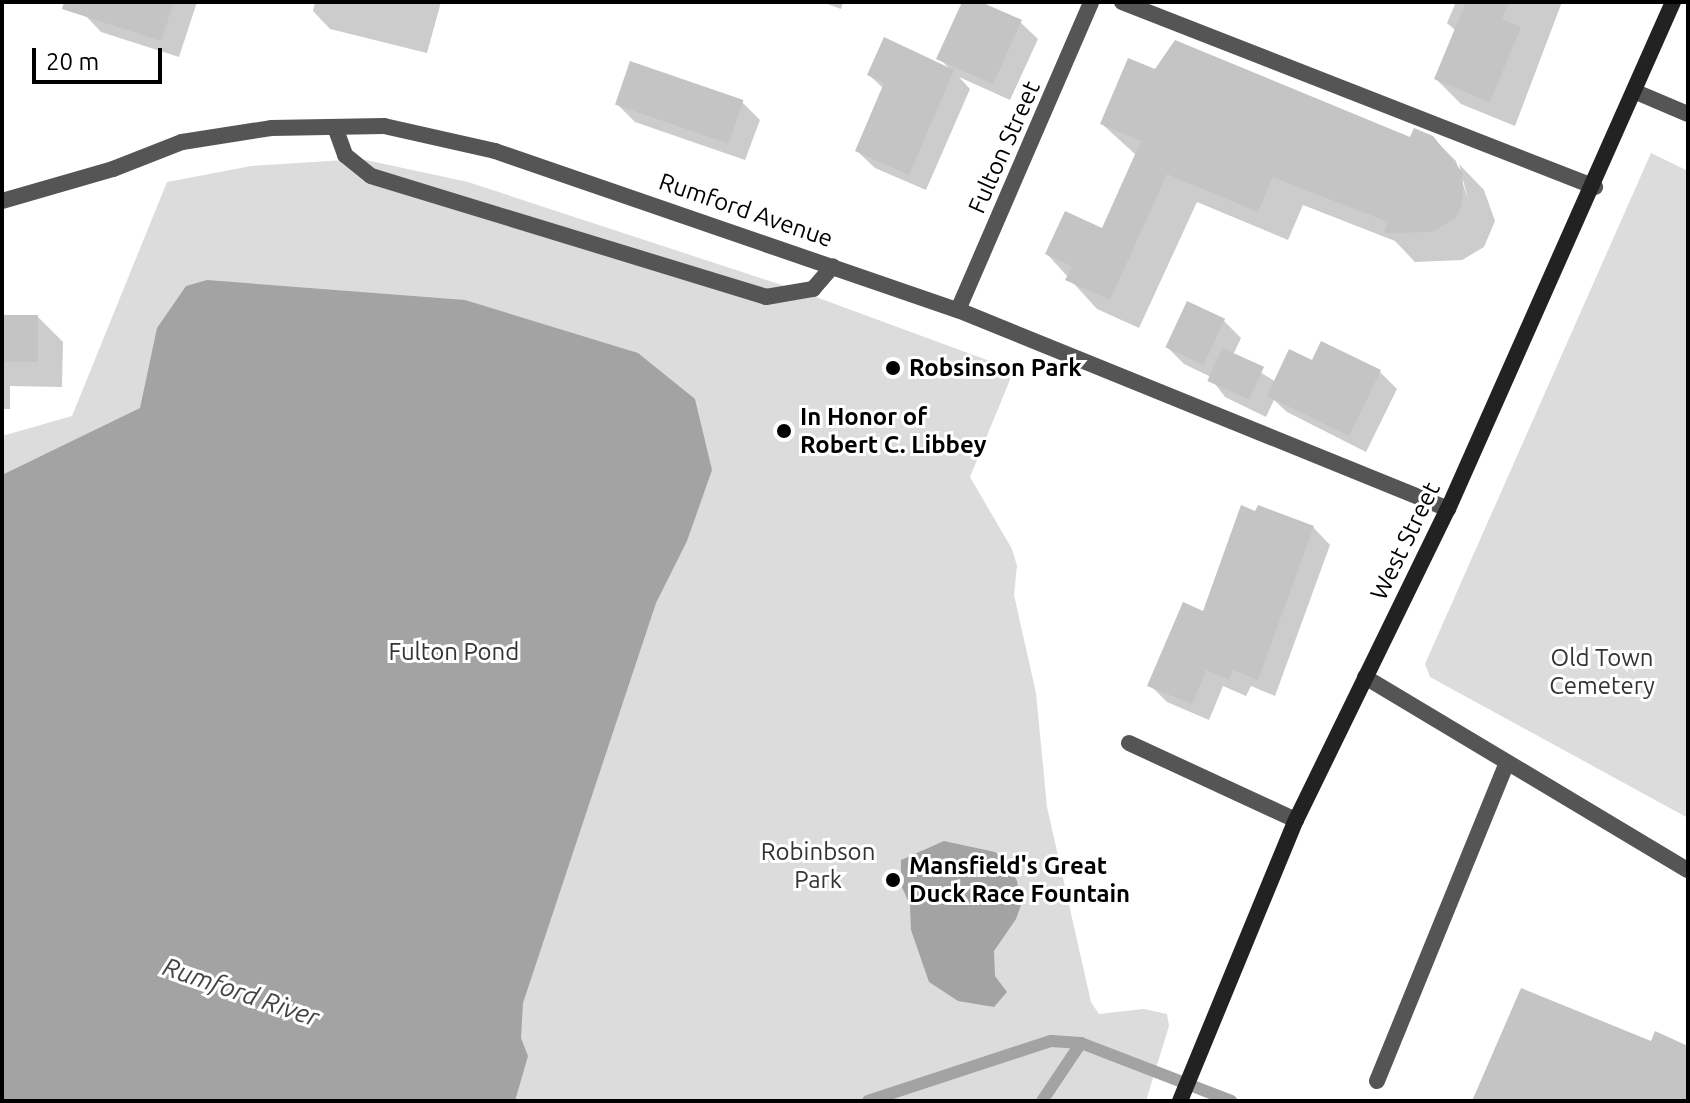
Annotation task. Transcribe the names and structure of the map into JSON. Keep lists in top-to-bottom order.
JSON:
{
  "streets": {
    "main road": ["West Street"],
    "street": ["Fulton Street", "Rumford Avenue"]
  },
  "crossings": [
    ["Fulton Street", "Rumford Avenue"],
    ["Rumford Avenue", "West Street"]
  ],
  "water": ["Rumford River"],
  "parks": ["Fulton Pond", "Old Town Cemetery", "Robinbson Park"],
  "places": ["Robsinson Park", "In Honor of Robert C. Libbey", "Mansfield's Great Duck Race Fountain"],
  "scale_bar": "20 m"
}
